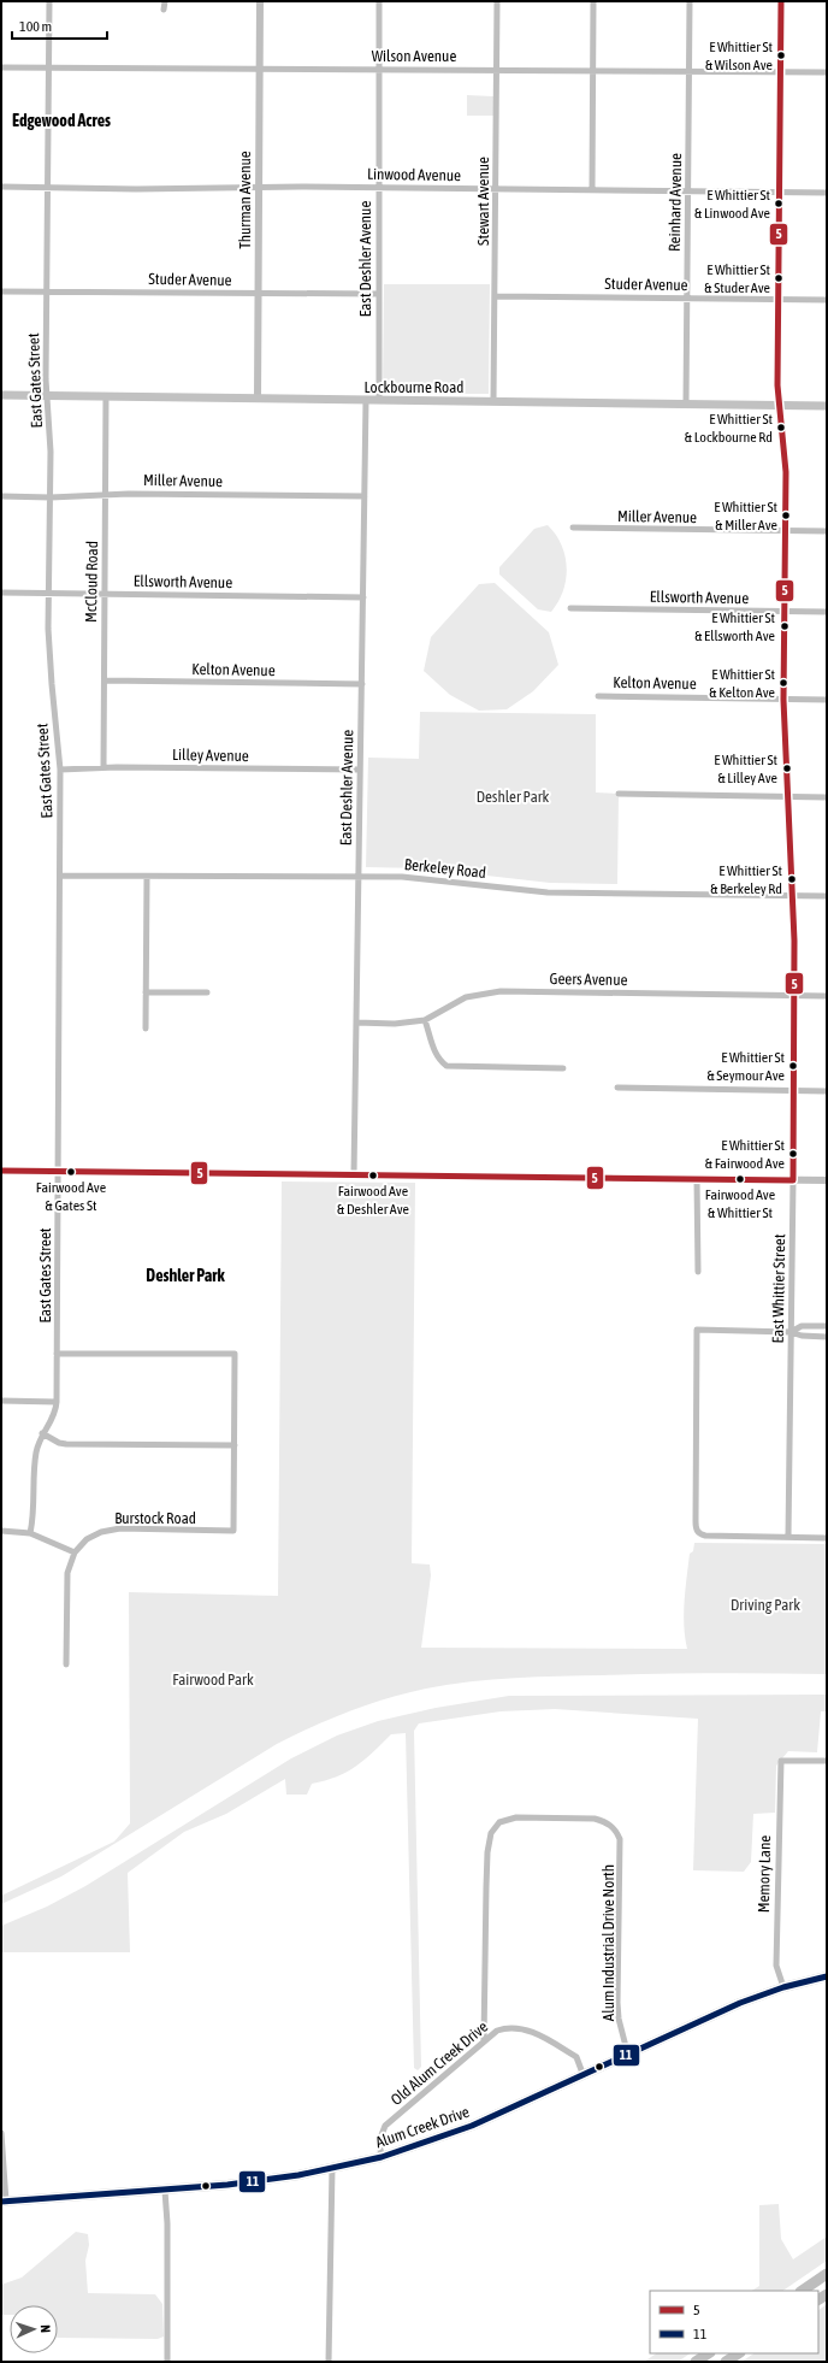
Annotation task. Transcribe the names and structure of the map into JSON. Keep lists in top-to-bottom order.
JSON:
{
  "streets": {
    "main road": ["Lockbourne Road", "Alum Creek Drive"],
    "street": [
      "Wilson Avenue",
      "Linwood Avenue",
      "Thurman Avenue",
      "Stewart Avenue",
      "Reinhard Avenue",
      "East Deshler Avenue",
      "Studer Avenue",
      "East Gates Street",
      "Miller Avenue",
      "McCloud Road",
      "Ellsworth Avenue",
      "Kelton Avenue",
      "Lilley Avenue",
      "Berkeley Road",
      "Geers Avenue",
      "East Whittier Street",
      "Burstock Road",
      "Memory Lane",
      "Alum Industrial Drive North",
      "Old Alum Creek Drive"
    ]
  },
  "crossings": [
    ["Wilson Avenue", "Thurman Avenue"],
    ["Wilson Avenue", "Stewart Avenue"],
    ["Wilson Avenue", "Reinhard Avenue"],
    ["Wilson Avenue", "East Deshler Avenue"],
    ["Wilson Avenue", "East Gates Street"],
    ["Wilson Avenue", "East Whittier Street"],
    ["Linwood Avenue", "Thurman Avenue"],
    ["Linwood Avenue", "Stewart Avenue"],
    ["Linwood Avenue", "Reinhard Avenue"],
    ["Linwood Avenue", "East Deshler Avenue"],
    ["Linwood Avenue", "East Gates Street"],
    ["Linwood Avenue", "East Whittier Street"],
    ["Thurman Avenue", "Studer Avenue"],
    ["Thurman Avenue", "Lockbourne Road"],
    ["Stewart Avenue", "Studer Avenue"],
    ["Stewart Avenue", "Lockbourne Road"],
    ["Reinhard Avenue", "Studer Avenue"],
    ["Reinhard Avenue", "Lockbourne Road"],
    ["East Deshler Avenue", "Studer Avenue"],
    ["East Deshler Avenue", "Lockbourne Road"],
    ["East Deshler Avenue", "Miller Avenue"],
    ["East Deshler Avenue", "Ellsworth Avenue"],
    ["East Deshler Avenue", "Kelton Avenue"],
    ["East Deshler Avenue", "Lilley Avenue"],
    ["East Deshler Avenue", "Berkeley Road"],
    ["East Deshler Avenue", "Geers Avenue"],
    ["Studer Avenue", "East Gates Street"],
    ["Studer Avenue", "East Whittier Street"],
    ["East Gates Street", "Lockbourne Road"],
    ["East Gates Street", "Miller Avenue"],
    ["East Gates Street", "Ellsworth Avenue"],
    ["East Gates Street", "Lilley Avenue"],
    ["East Gates Street", "Berkeley Road"],
    ["Lockbourne Road", "McCloud Road"],
    ["Lockbourne Road", "East Whittier Street"],
    ["Miller Avenue", "McCloud Road"],
    ["Miller Avenue", "East Whittier Street"],
    ["McCloud Road", "Ellsworth Avenue"],
    ["McCloud Road", "Kelton Avenue"],
    ["McCloud Road", "Lilley Avenue"],
    ["Ellsworth Avenue", "East Whittier Street"],
    ["Kelton Avenue", "East Whittier Street"],
    ["Berkeley Road", "East Whittier Street"],
    ["Geers Avenue", "East Whittier Street"],
    ["Memory Lane", "Alum Creek Drive"],
    ["Alum Industrial Drive North", "Old Alum Creek Drive"],
    ["Alum Industrial Drive North", "Alum Creek Drive"],
    ["Old Alum Creek Drive", "Alum Creek Drive"]
  ],
  "districts": ["Edgewood Acres", "Deshler Park"],
  "parks": ["Deshler Park", "Driving Park", "Fairwood Park"],
  "places": [
    "E Whittier St & Wilson Ave",
    "E Whittier St & Linwood Ave",
    "E Whittier St & Studer Ave",
    "E Whittier St & Lockbourne Rd",
    "E Whittier St & Miller Ave",
    "E Whittier St & Ellsworth Ave",
    "E Whittier St & Kelton Ave",
    "E Whittier St & Lilley Ave",
    "E Whittier St & Berkeley Rd",
    "E Whittier St & Seymour Ave",
    "E Whittier St & Fairwood Ave",
    "Fairwood Ave & Gates St",
    "Fairwood Ave & Deshler Ave",
    "Fairwood Ave & Whittier St"
  ],
  "lines": ["transit line 5", "transit line 11"],
  "legend": ["5", "11"],
  "scale_bar": "100 m",
  "north": "right"
}
